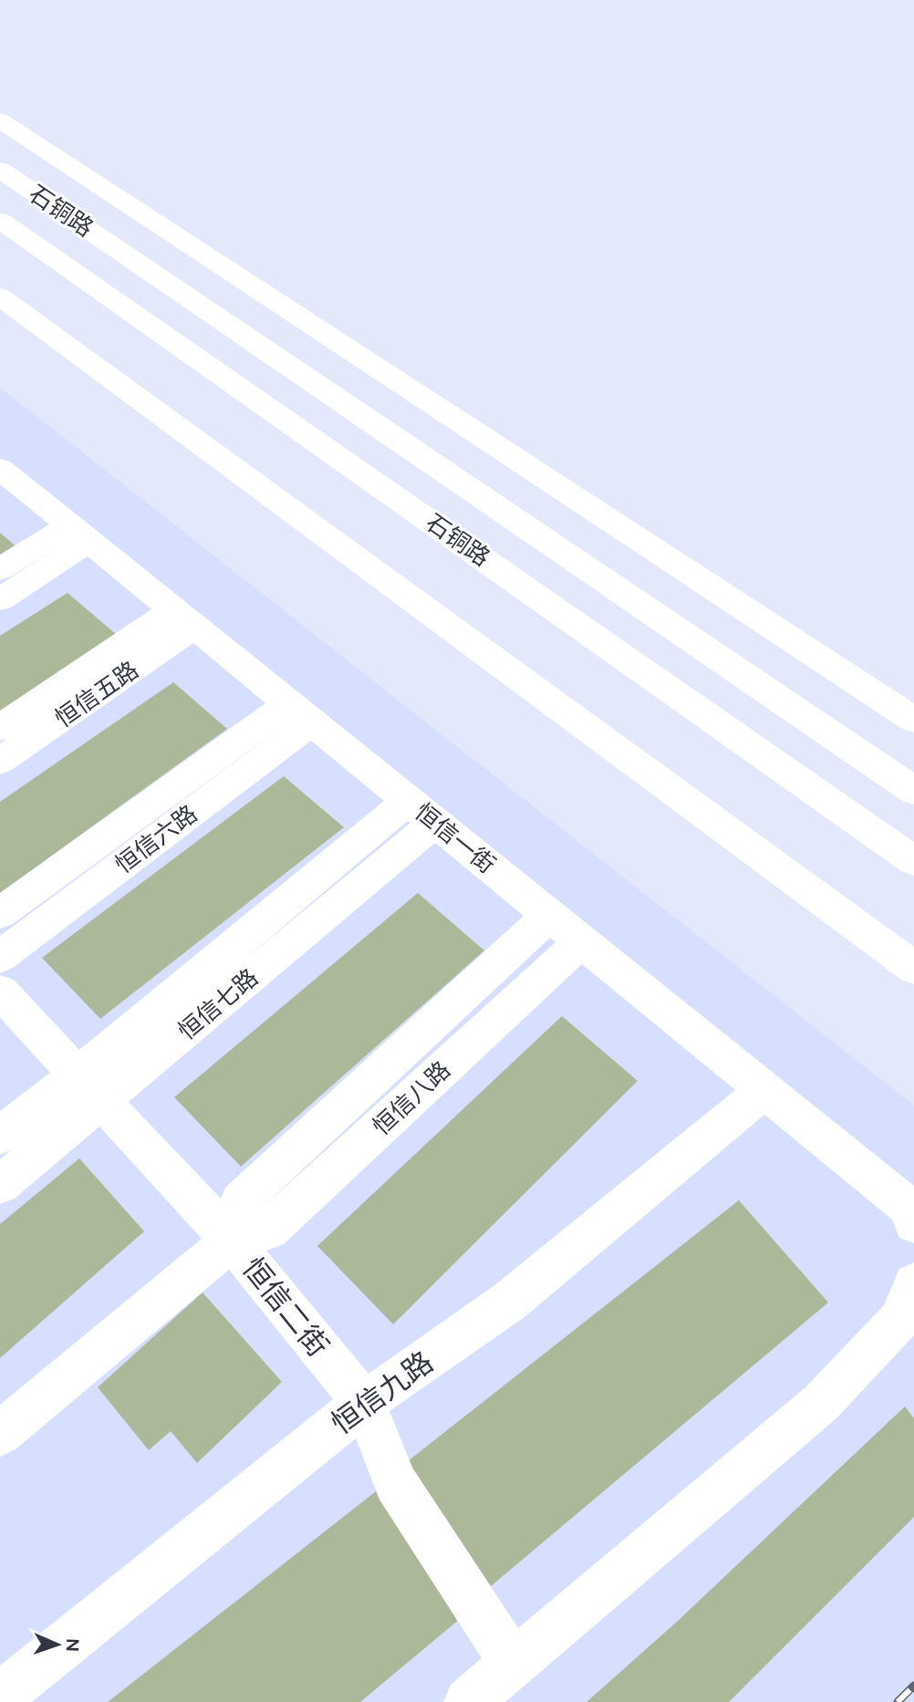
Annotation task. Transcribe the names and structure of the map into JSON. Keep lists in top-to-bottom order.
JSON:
{
  "streets": {
    "main road": [
      "石铜路",
      "恒信五路",
      "恒信一街",
      "恒信六路",
      "恒信七路",
      "恒信八路",
      "恒信二街",
      "恒信九路"
    ]
  },
  "crossings": [
    ["恒信五路", "恒信一街"],
    ["恒信一街", "恒信六路"],
    ["恒信一街", "恒信七路"],
    ["恒信一街", "恒信八路"],
    ["恒信一街", "恒信九路"],
    ["恒信七路", "恒信二街"],
    ["恒信八路", "恒信二街"],
    ["恒信二街", "恒信九路"]
  ],
  "north": "right"
}
